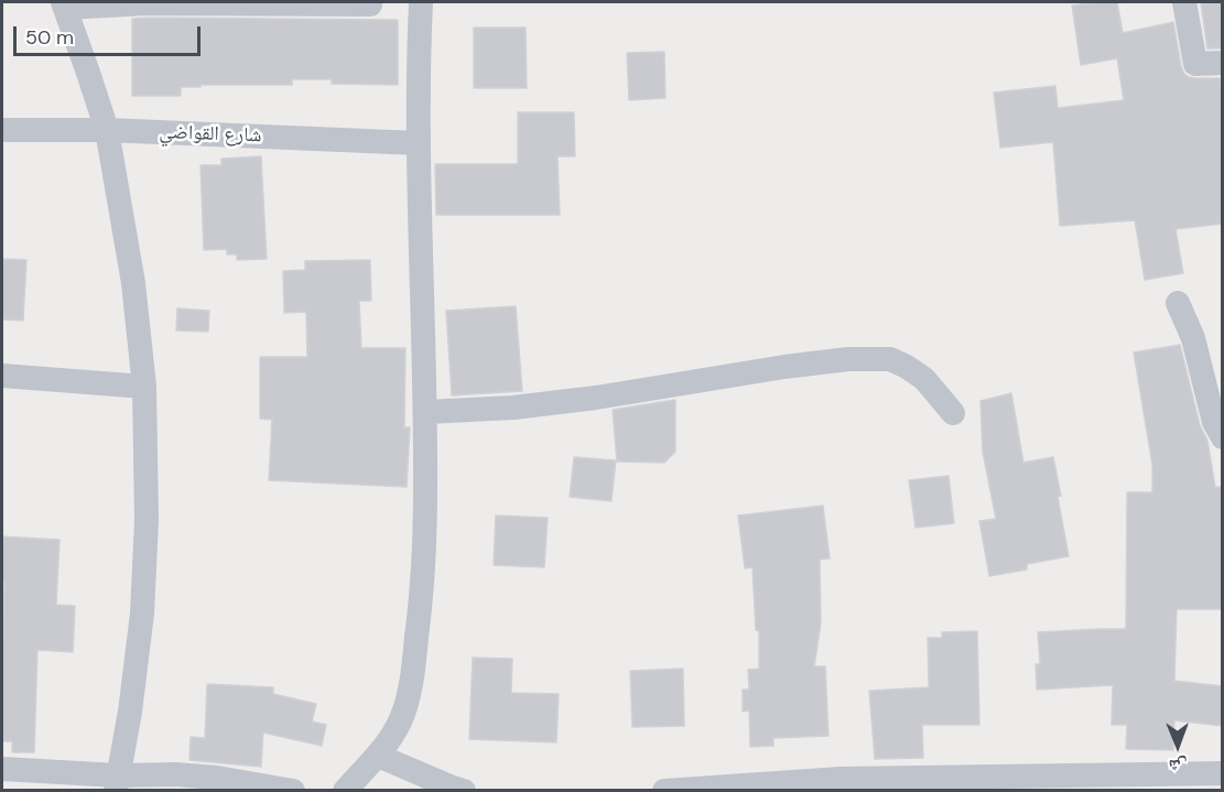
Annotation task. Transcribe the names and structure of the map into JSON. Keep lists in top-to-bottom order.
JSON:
{
  "streets": {
    "street": ["شارع القواضي"]
  },
  "scale_bar": "50 m",
  "north": "bottom"
}
